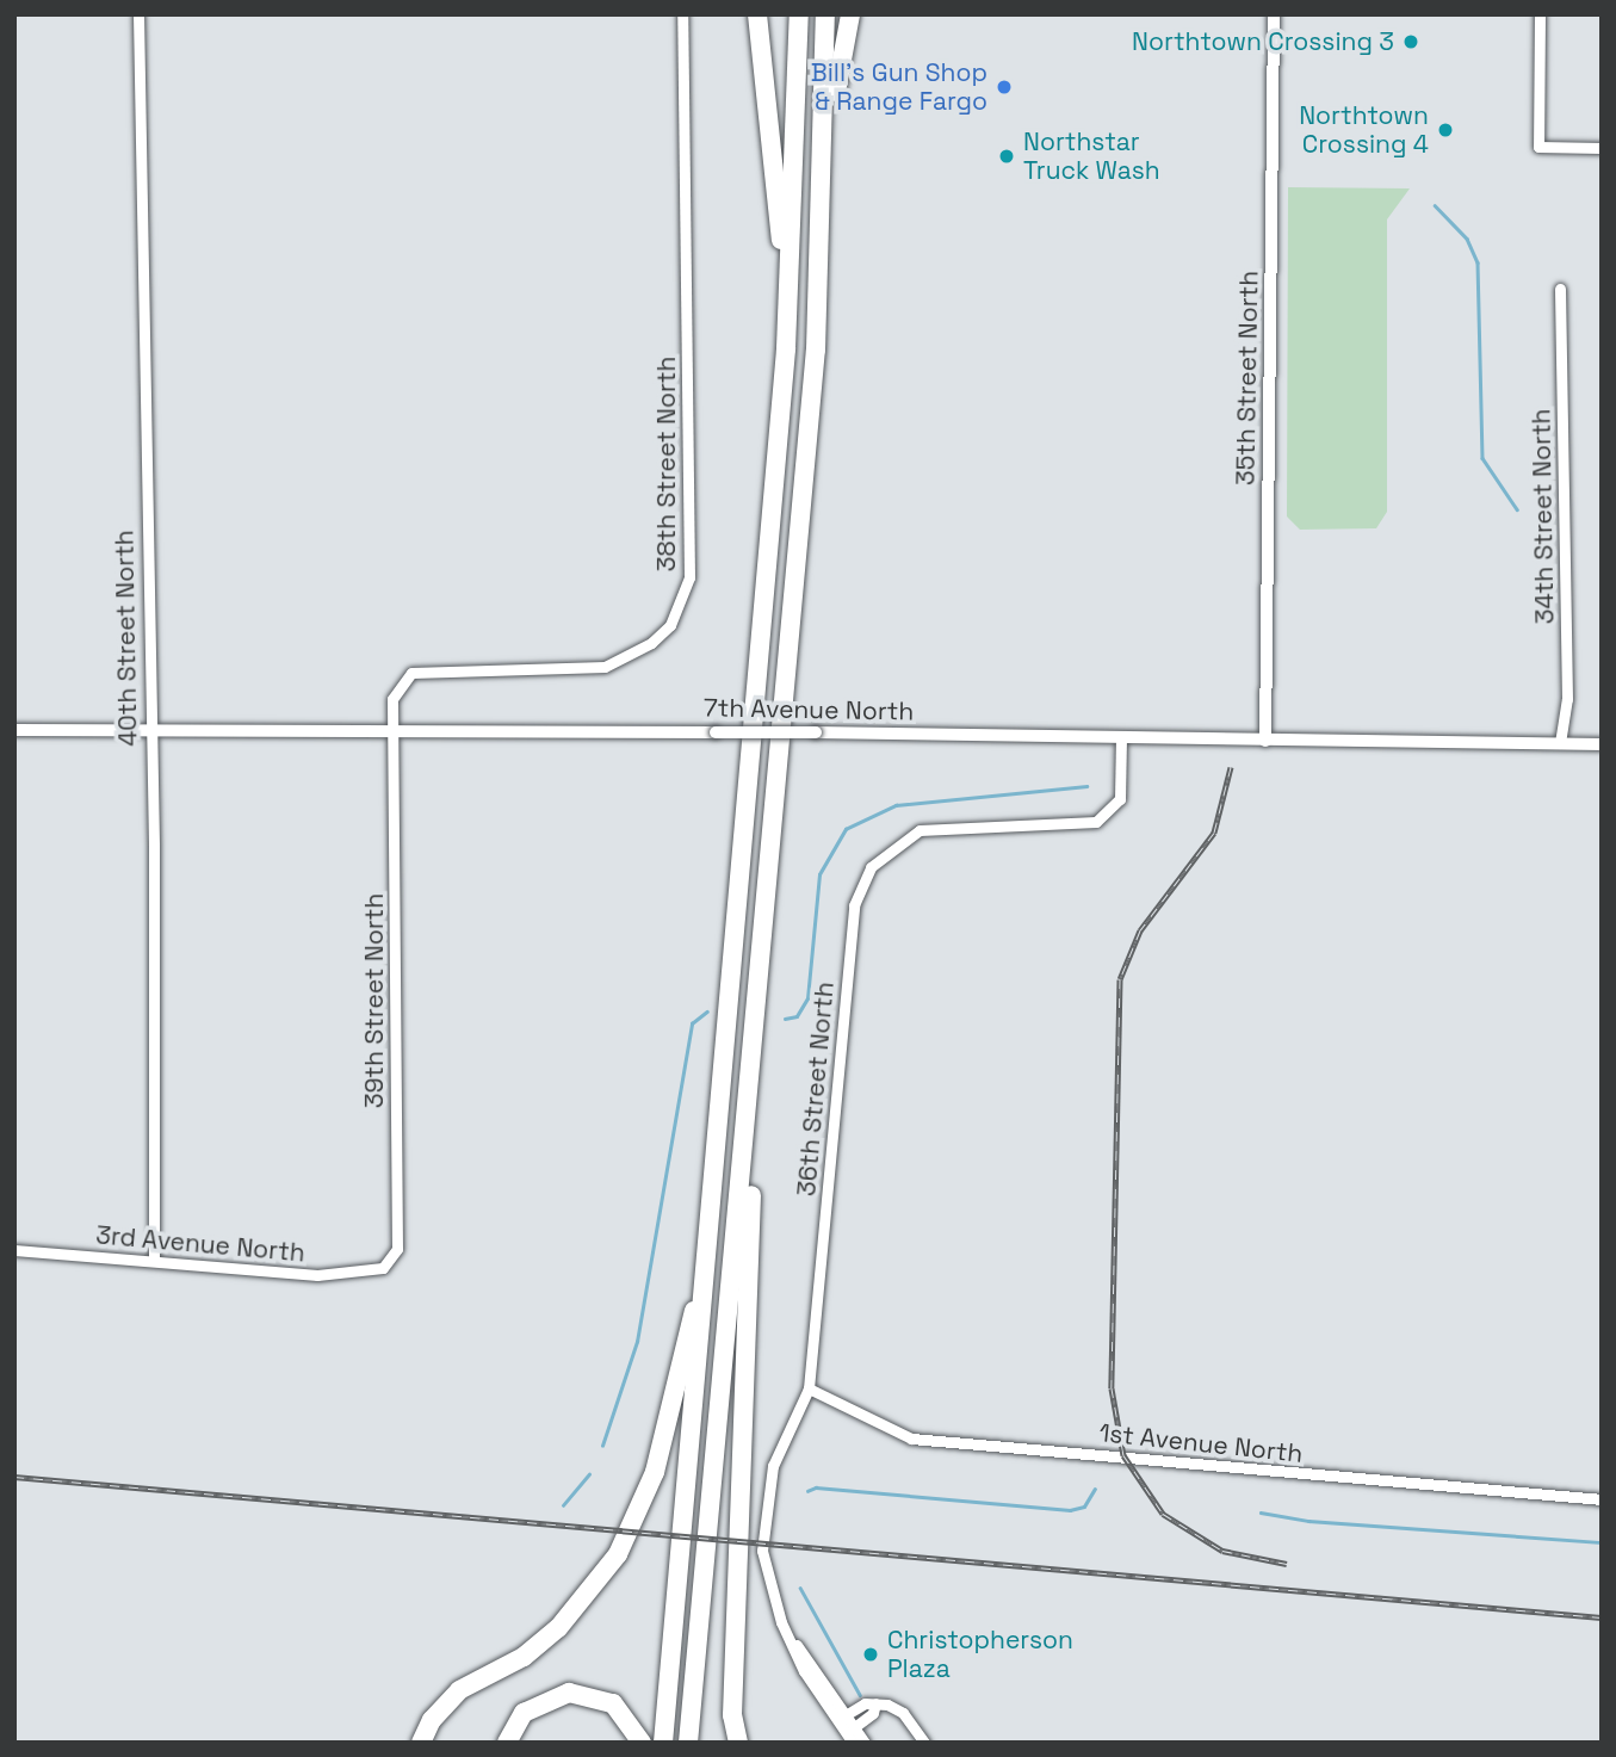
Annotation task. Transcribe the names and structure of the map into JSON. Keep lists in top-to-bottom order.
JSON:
{
  "streets": {
    "street": [
      "35th Street North",
      "38th Street North",
      "34th Street North",
      "40th Street North",
      "7th Avenue North",
      "39th Street North",
      "36th Street North",
      "3rd Avenue North",
      "1st Avenue North"
    ]
  },
  "crossings": [
    ["35th Street North", "7th Avenue North"],
    ["38th Street North", "7th Avenue North"],
    ["38th Street North", "39th Street North"],
    ["34th Street North", "7th Avenue North"],
    ["40th Street North", "7th Avenue North"],
    ["40th Street North", "3rd Avenue North"],
    ["7th Avenue North", "39th Street North"],
    ["7th Avenue North", "36th Street North"],
    ["39th Street North", "3rd Avenue North"],
    ["36th Street North", "1st Avenue North"]
  ],
  "places": [
    "Northtown Crossing 3",
    "Bill's Gun Shop & Range Fargo",
    "Northtown Crossing 4",
    "Northstar Truck Wash",
    "Christopherson Plaza"
  ]
}
